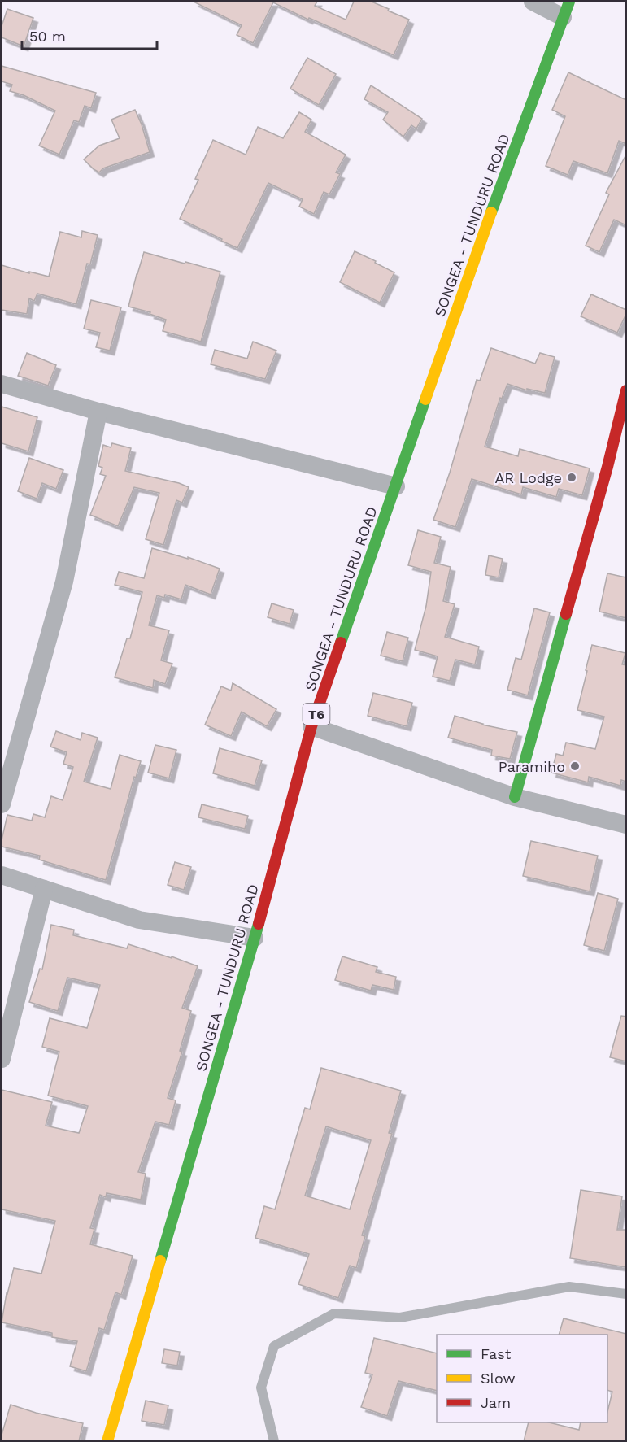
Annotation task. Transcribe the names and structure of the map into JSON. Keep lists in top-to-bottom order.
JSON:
{
  "streets": {
    "main road": ["SONGEA - TUNDURU ROAD", "T6"]
  },
  "places": ["AR Lodge", "Paramiho"],
  "legend": ["Fast", "Slow", "Jam"],
  "scale_bar": "50 m"
}
